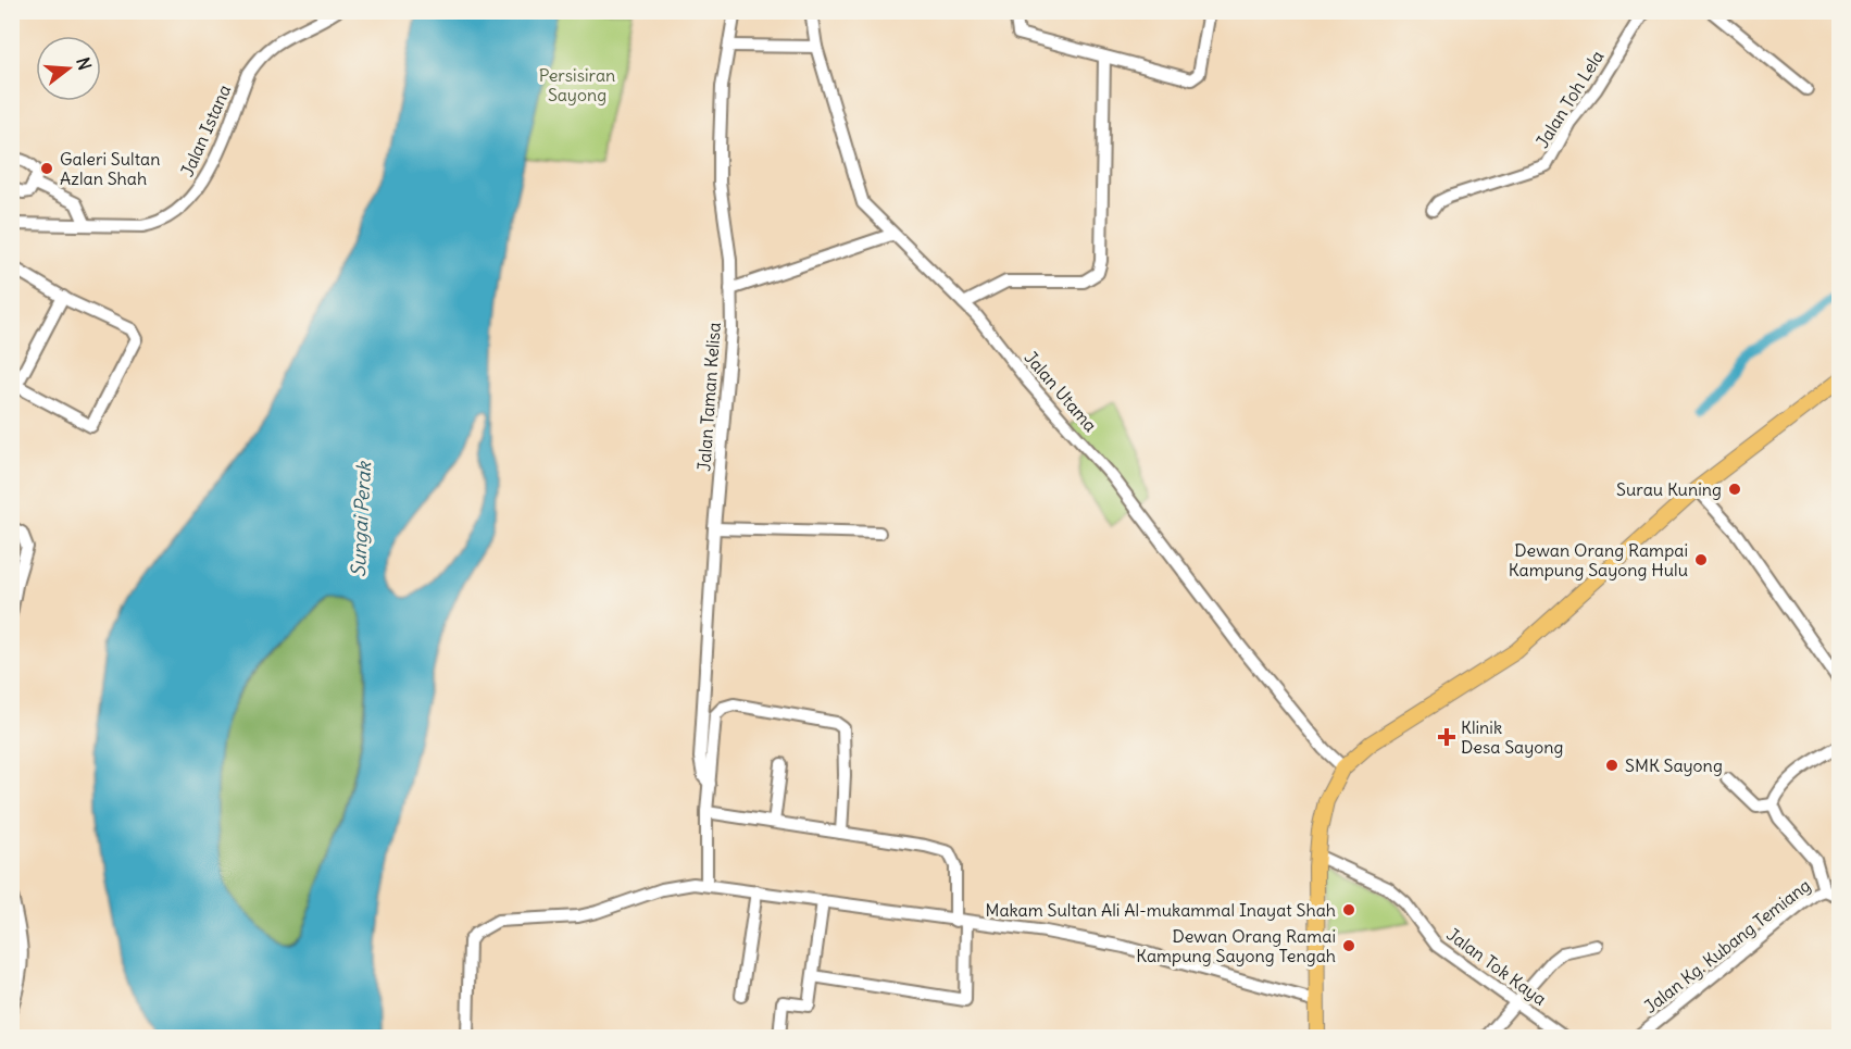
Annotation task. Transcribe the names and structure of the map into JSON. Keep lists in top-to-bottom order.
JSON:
{
  "streets": {
    "street": [
      "Jalan Toh Lela",
      "Jalan Istana",
      "Jalan Utama",
      "Jalan Taman Kelisa",
      "Jalan Kg. Kubang Temiang",
      "Jalan Tok Kaya"
    ]
  },
  "water": ["Sungai Perak"],
  "parks": ["Persisiran Sayong"],
  "places": {
    "other": [
      "Galeri Sultan Azlan Shah",
      "Surau Kuning",
      "Dewan Orang Rampai Kampung Sayong Hulu",
      "SMK Sayong",
      "Makam Sultan Ali Al-mukammal Inayat Shah",
      "Dewan Orang Ramai Kampung Sayong Tengah"
    ],
    "health": ["Klinik Desa Sayong"]
  },
  "north": "right"
}
